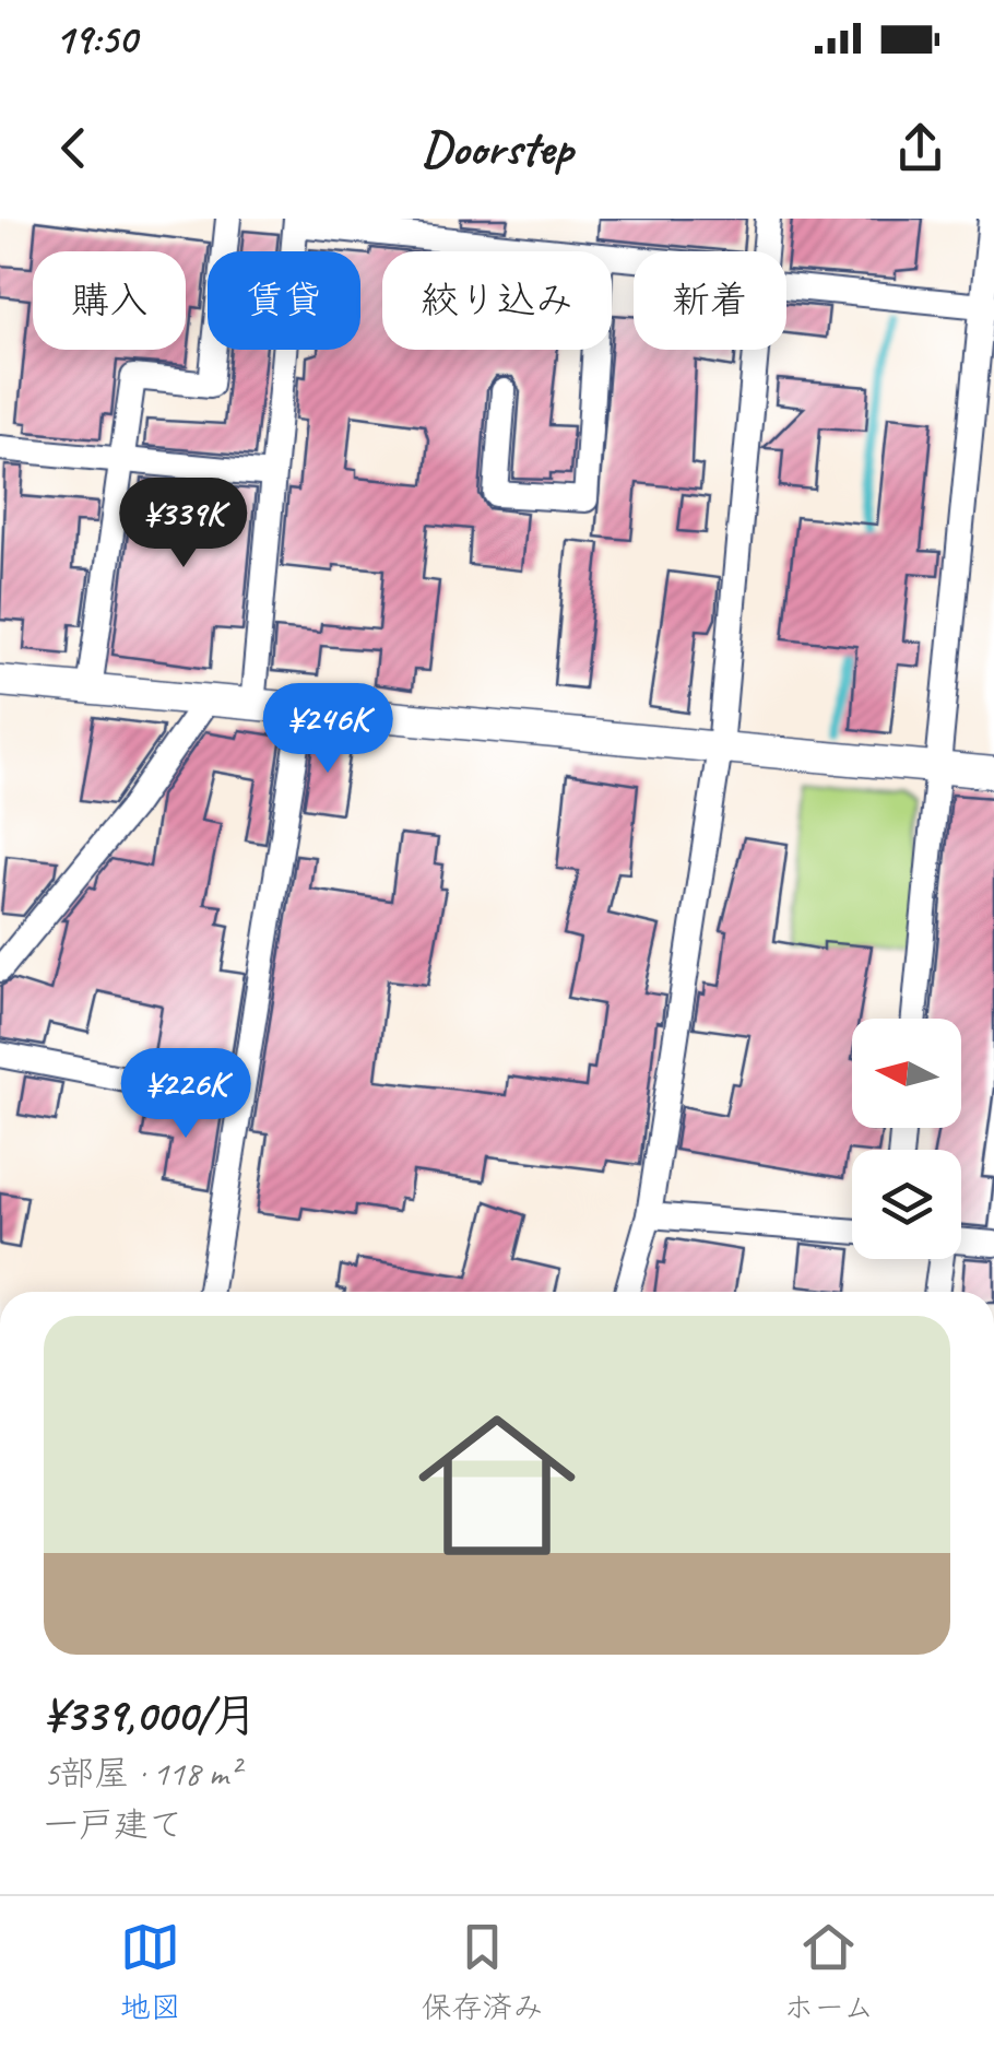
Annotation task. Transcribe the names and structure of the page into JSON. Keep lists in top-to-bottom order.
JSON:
{
  "north": "left",
  "page": {
    "status": "19:50",
    "header": "Doorstep",
    "chip": [
      "購入",
      "賃貸",
      "絞り込み",
      "新着"
    ],
    "price": ["¥339K", "¥246K", "¥226K"],
    "list": [
      {
        "name": "¥339,000/月",
        "note": "5部屋 · 118 m² · 一戸建て"
      }
    ],
    "tabs": ["地図", "保存済み", "ホーム"]
  }
}
